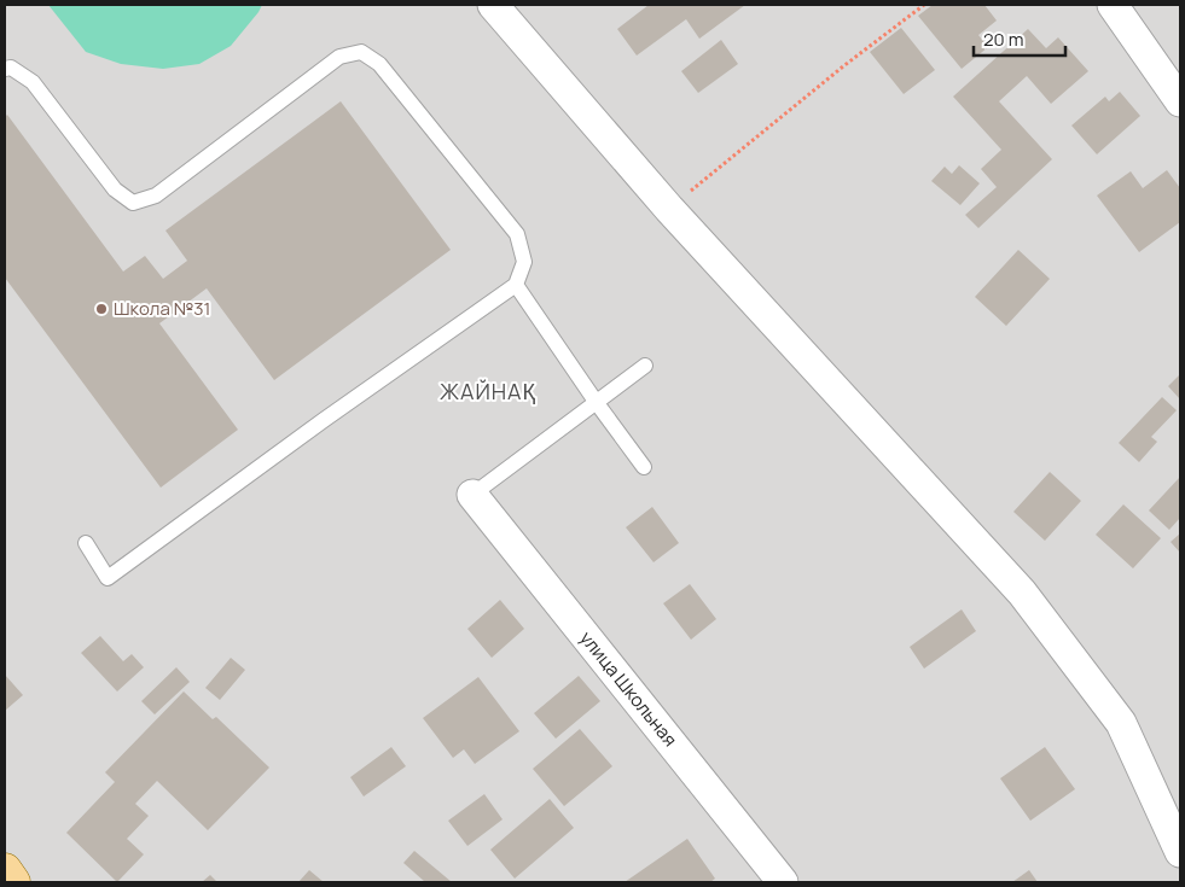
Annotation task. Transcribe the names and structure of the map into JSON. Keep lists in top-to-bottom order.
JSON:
{
  "streets": {
    "street": ["улица Школьная"]
  },
  "districts": ["ЖАЙНАҚ"],
  "places": ["Школа №31"],
  "scale_bar": "20 m"
}
